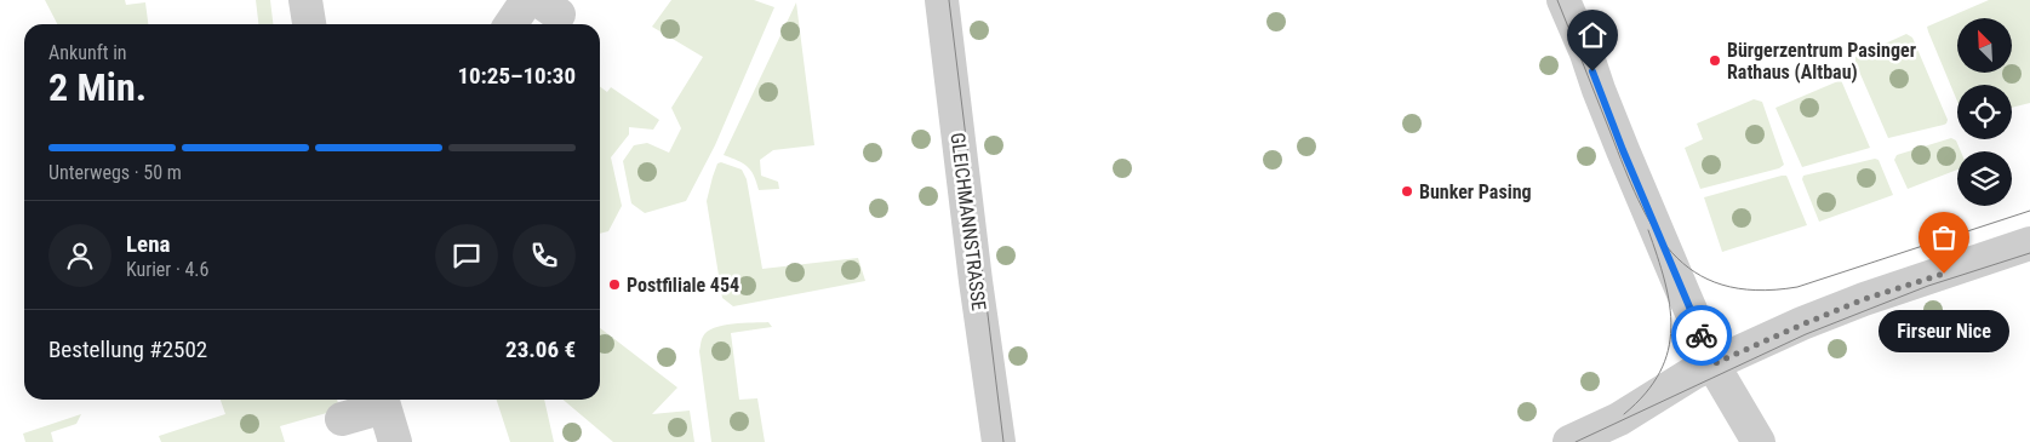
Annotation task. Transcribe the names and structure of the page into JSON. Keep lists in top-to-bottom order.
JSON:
{
  "streets": {
    "street": ["GLEICHMANNSTRASSE"]
  },
  "places": [
    "Bürgerzentrum Pasinger Rathaus (Altbau)",
    "Bunker Pasing",
    "Firseur Nice",
    "Postfiliale 454"
  ],
  "north": "top left",
  "page": {
    "heading": ["2 Min.", "Ankunft in", "10:25–10:30"],
    "panel": [
      "Lena",
      "Kurier · 4.6",
      "Bestellung #2502",
      "23.06 €"
    ],
    "bar": "Unterwegs · 50 m",
    "bubble": "Firseur Nice"
  }
}
